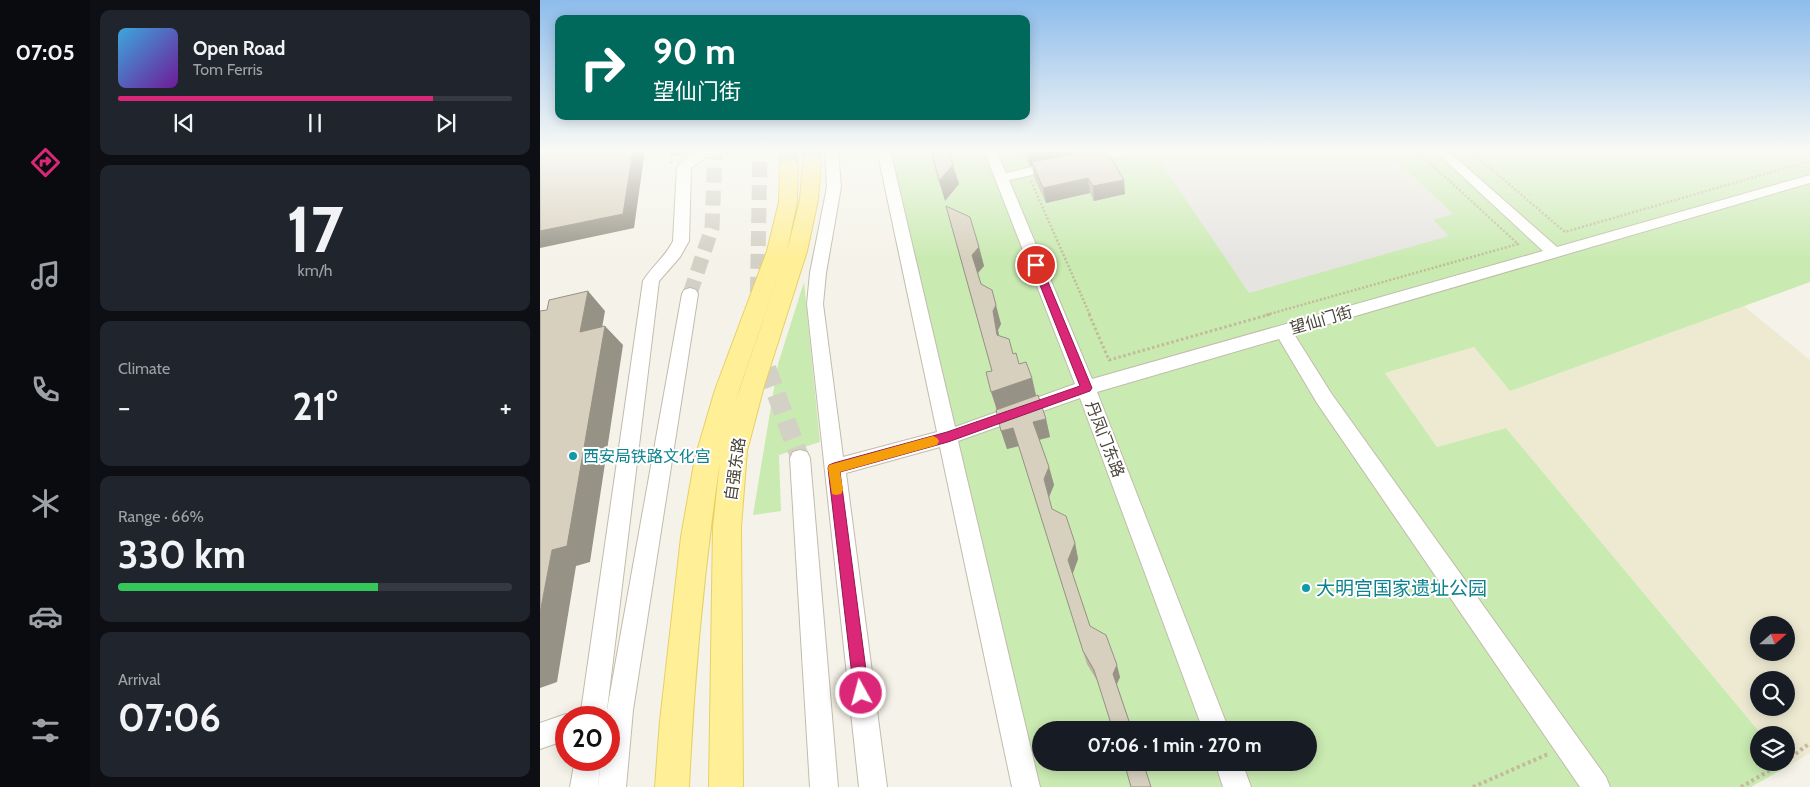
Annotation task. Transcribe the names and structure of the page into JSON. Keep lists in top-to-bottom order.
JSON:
{
  "streets": {
    "main road": ["自强东路"],
    "street": ["望仙门街", "丹凤门东路"]
  },
  "crossings": [
    ["望仙门街", "丹凤门东路"]
  ],
  "places": ["西安局铁路文化宫", "大明宫国家遗址公园"],
  "north": "right",
  "page": {
    "tabs": "07:05",
    "turn": ["90 m", "望仙门街"],
    "song": ["Open Road", "Tom Ferris"],
    "tile": [
      ["17", "km/h"],
      "Climate",
      ["Range · 66%", "330 km"],
      ["Arrival", "07:06"]
    ],
    "heat": ["−", "21°", "+"],
    "limit": "20",
    "trip": "07:06 · 1 min · 270 m"
  }
}
